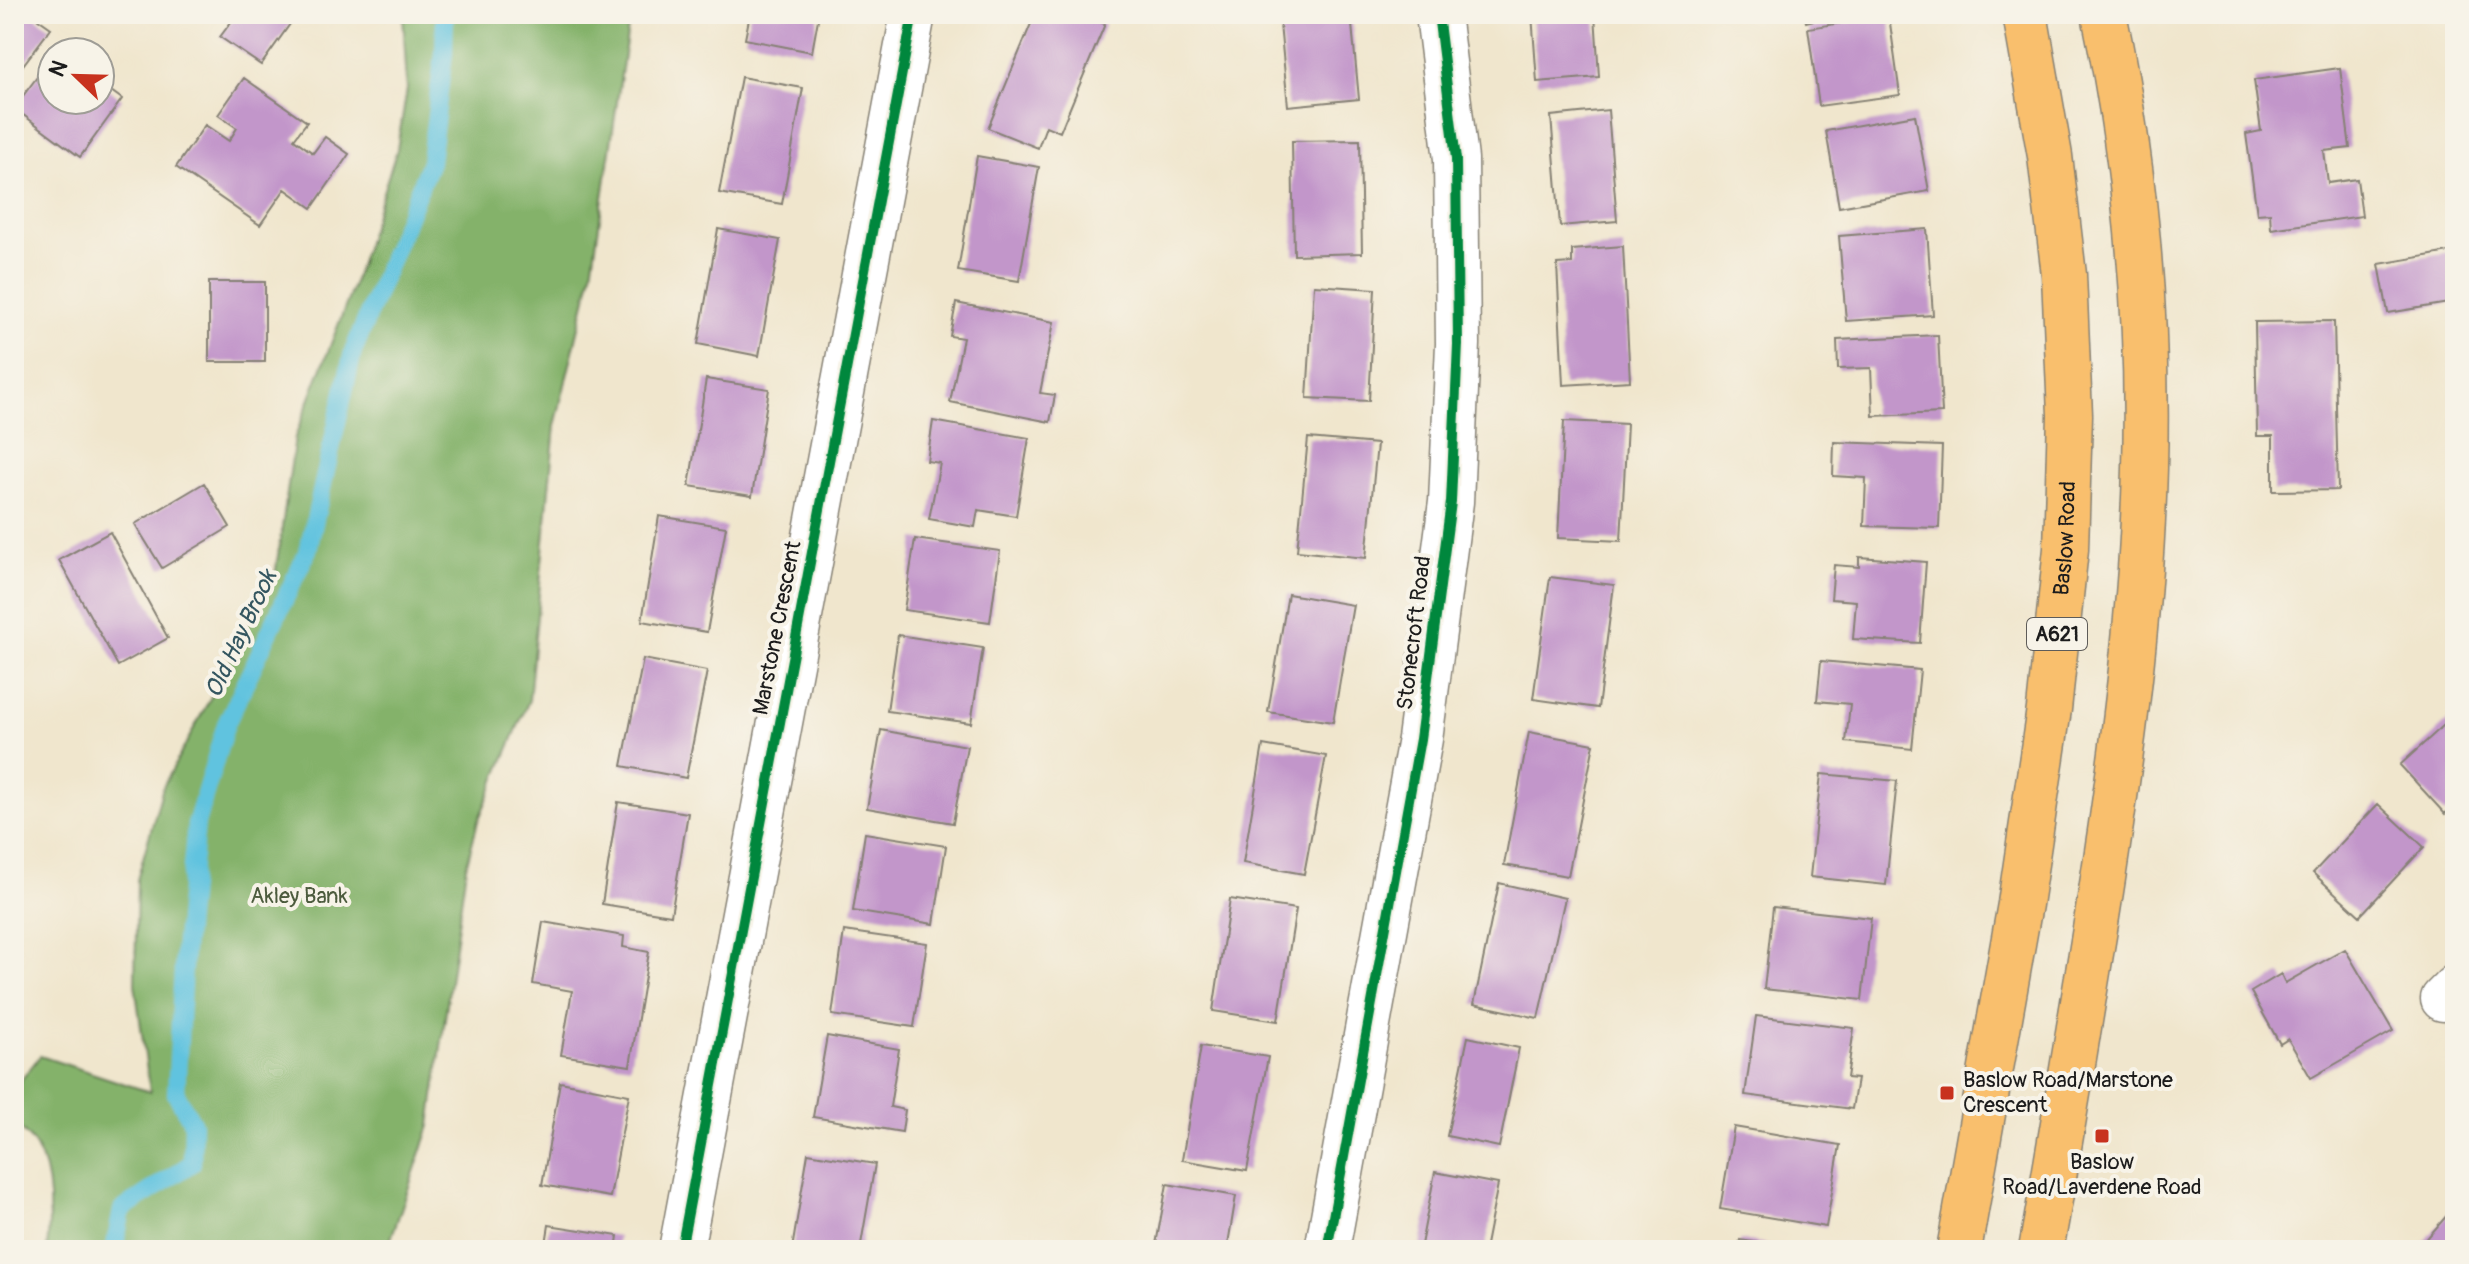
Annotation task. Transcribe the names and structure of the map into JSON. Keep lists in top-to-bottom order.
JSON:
{
  "streets": {
    "main road": ["Baslow Road", "A621"],
    "street": ["Marstone Crescent", "Stonecroft Road"]
  },
  "water": ["Old Hay Brook"],
  "parks": ["Akley Bank"],
  "places": {
    "transit": ["Baslow Road/Marstone Crescent", "Baslow Road/Laverdene Road"]
  },
  "north": "top left"
}
